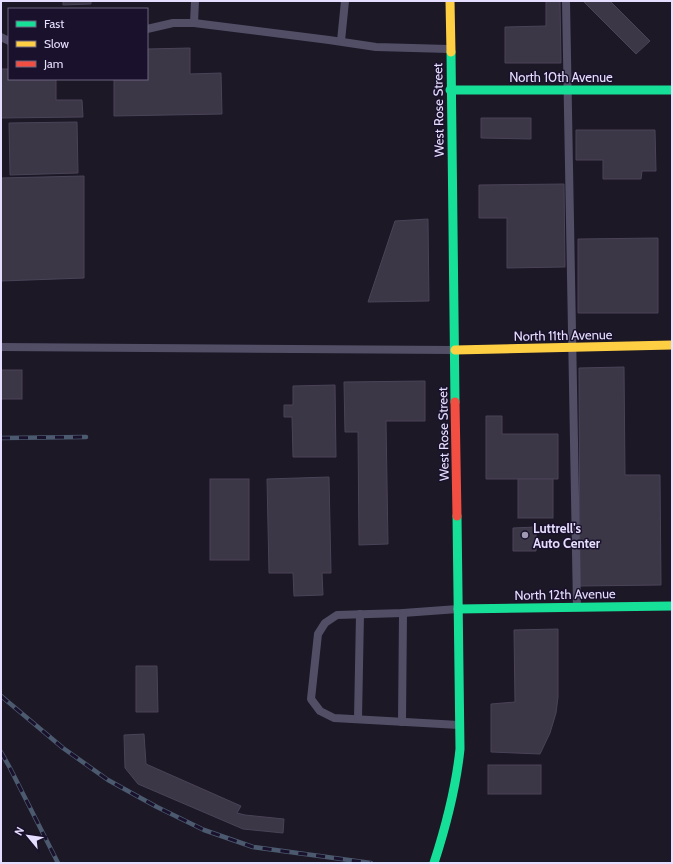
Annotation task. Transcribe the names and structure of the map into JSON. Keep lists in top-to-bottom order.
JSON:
{
  "streets": {
    "main road": [
      "North 10th Avenue",
      "West Rose Street",
      "North 11th Avenue",
      "North 12th Avenue"
    ]
  },
  "crossings": [
    ["North 10th Avenue", "West Rose Street"],
    ["West Rose Street", "North 11th Avenue"],
    ["West Rose Street", "North 12th Avenue"]
  ],
  "places": ["Luttrell's Auto Center"],
  "legend": ["Fast", "Slow", "Jam"],
  "north": "top left"
}
